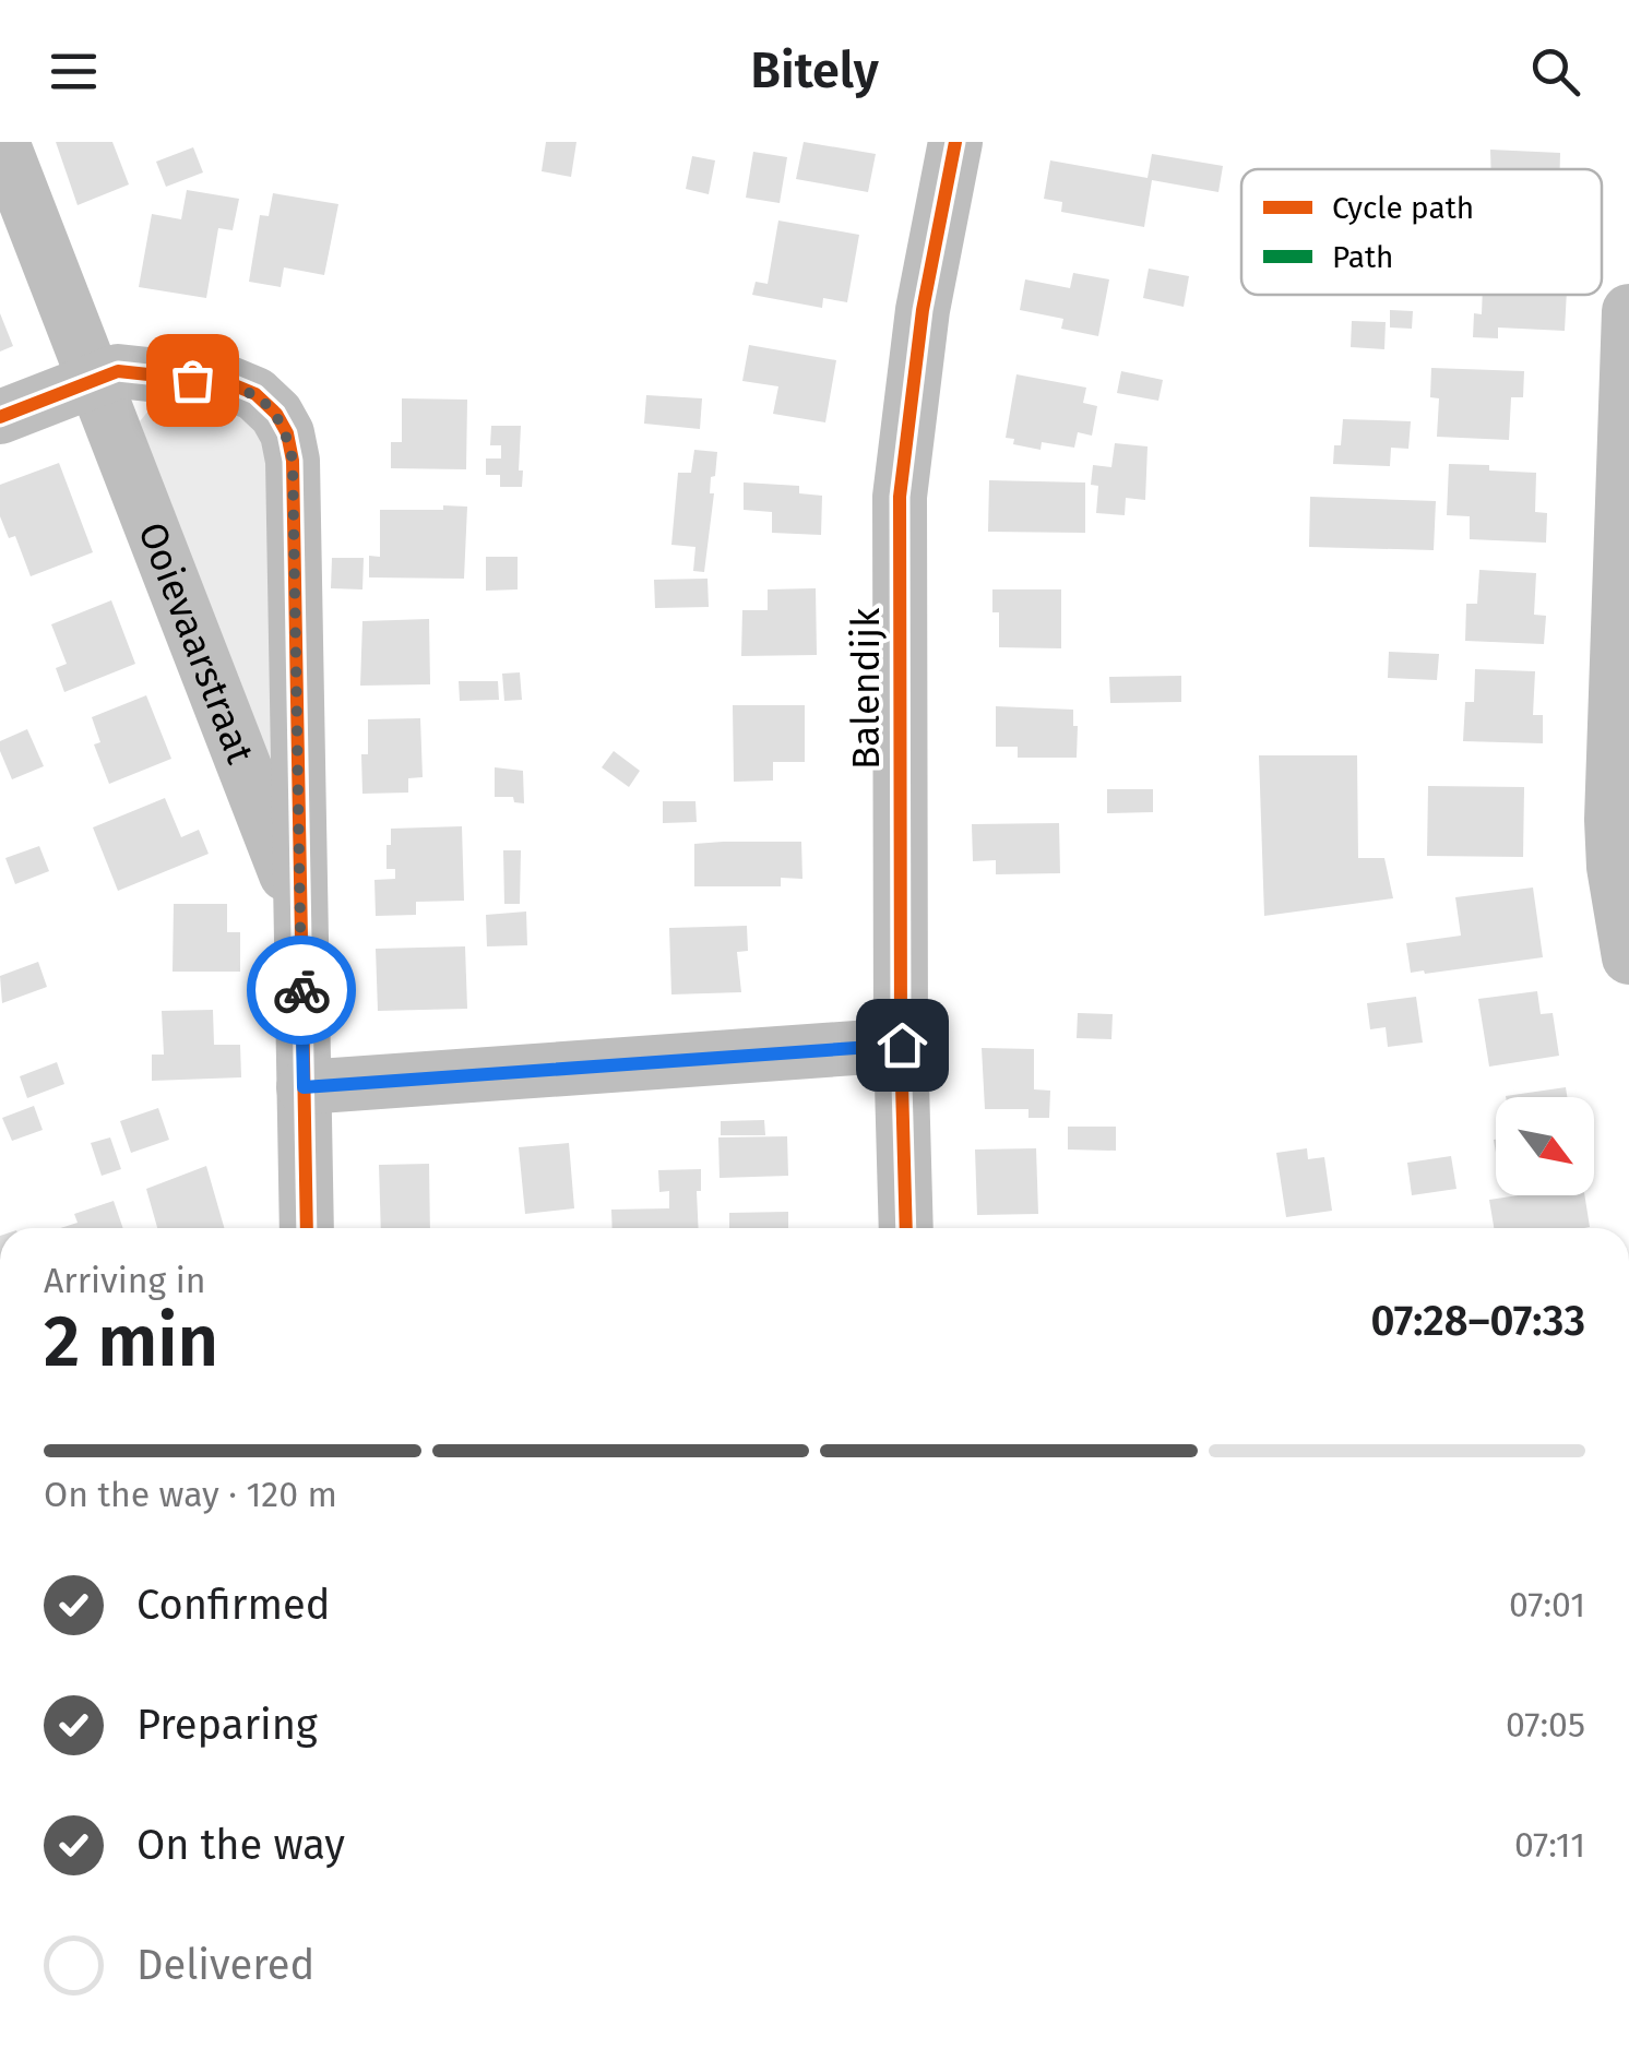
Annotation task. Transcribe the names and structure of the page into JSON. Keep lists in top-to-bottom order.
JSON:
{
  "streets": {
    "street": ["Ooievaarstraat", "Balendijk"]
  },
  "legend": ["Cycle path", "Path"],
  "north": "bottom right",
  "page": {
    "header": "Bitely",
    "heading": ["2 min", "Arriving in", "07:28–07:33"],
    "bar": "On the way · 120 m",
    "list": [
      ["Confirmed", "07:01"],
      ["Preparing", "07:05"],
      ["On the way", "07:11"],
      "Delivered"
    ]
  }
}
